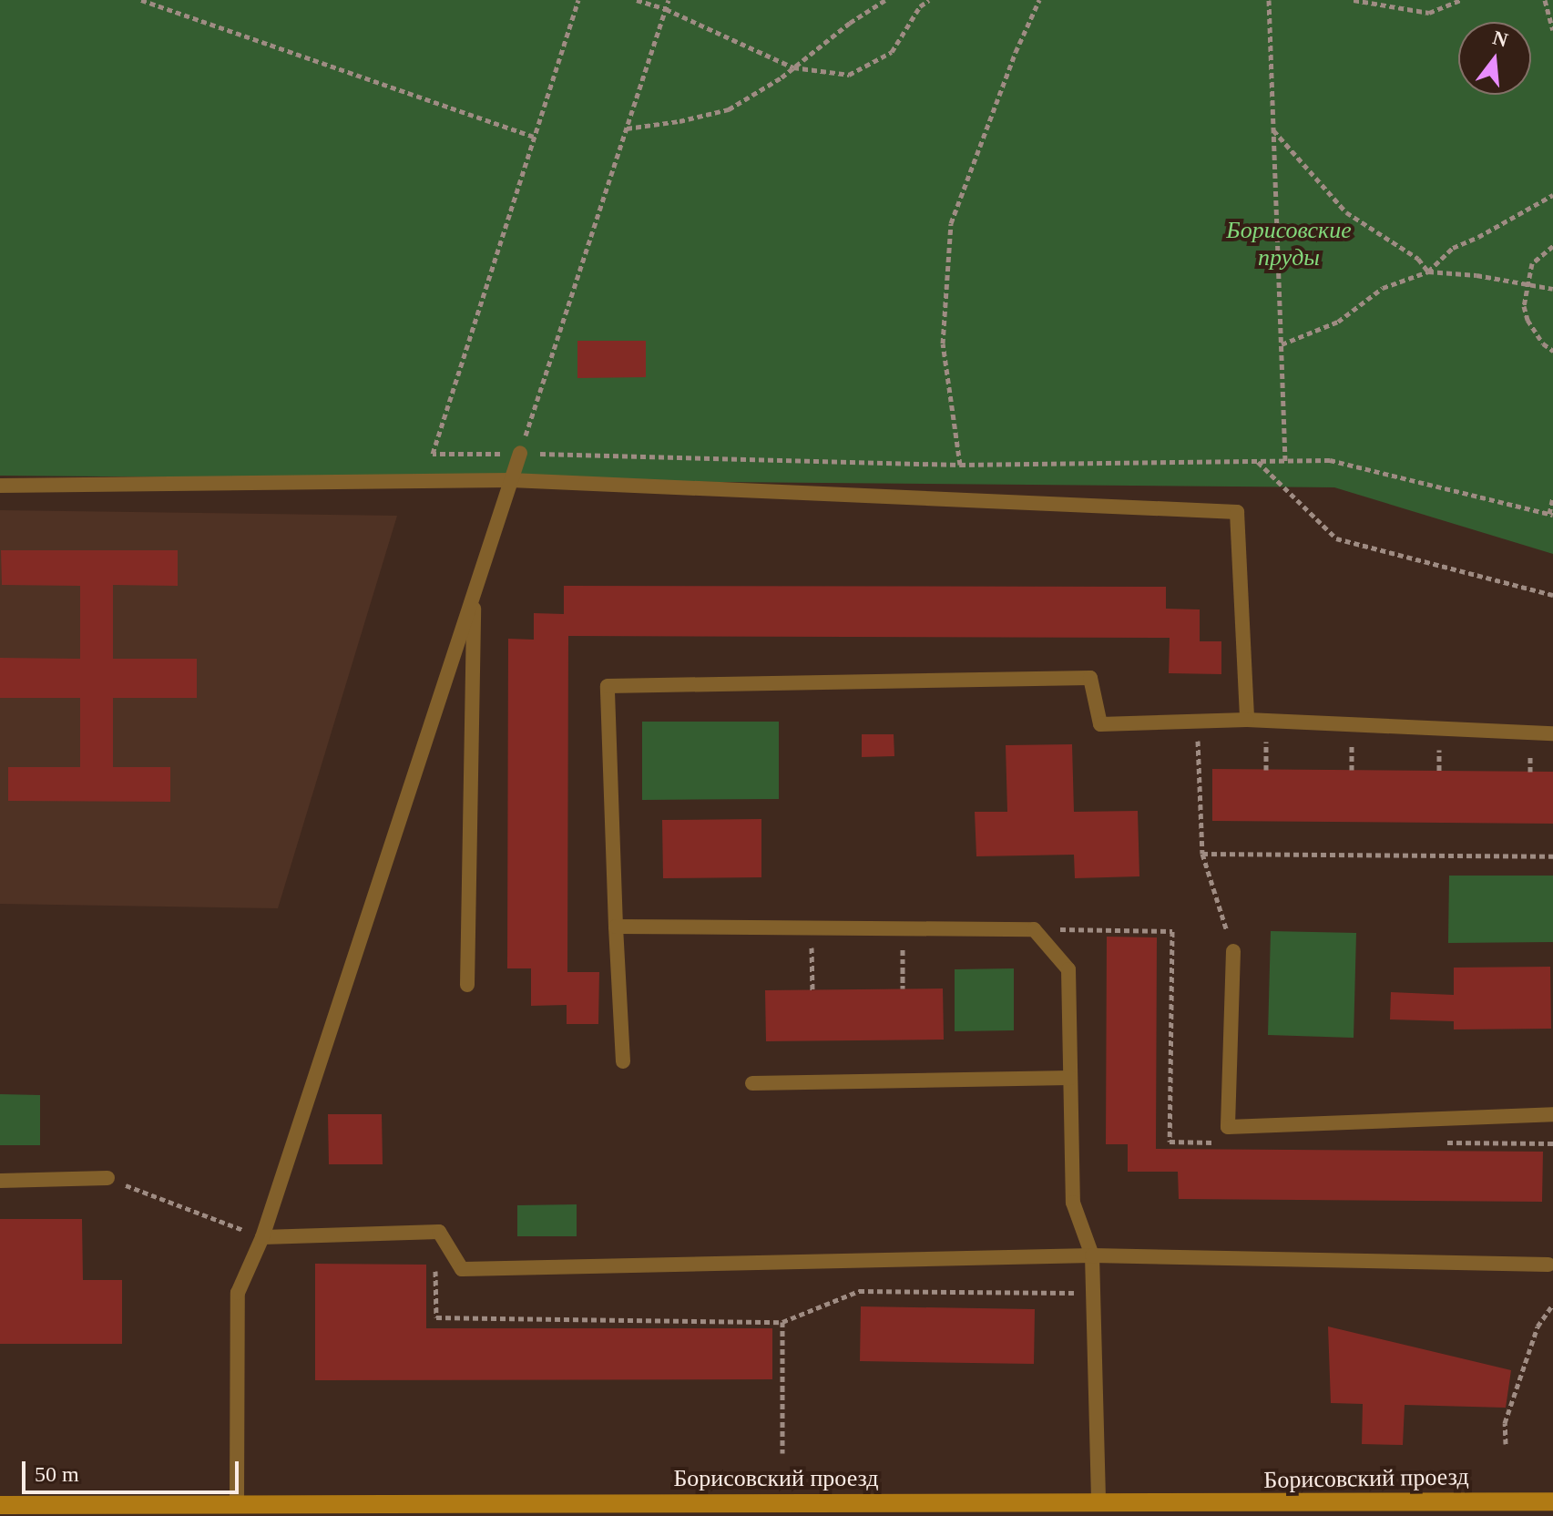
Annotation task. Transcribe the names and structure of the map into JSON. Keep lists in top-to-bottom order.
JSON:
{
  "streets": {
    "street": ["Борисовский проезд"]
  },
  "parks": ["Борисовские пруды"],
  "scale_bar": "50 m",
  "north": "top"
}
